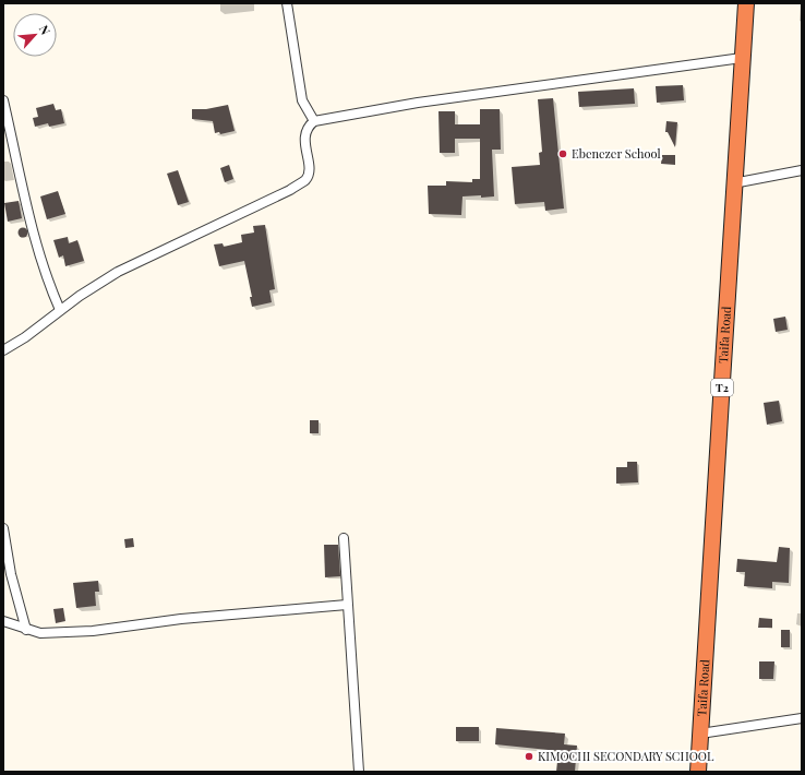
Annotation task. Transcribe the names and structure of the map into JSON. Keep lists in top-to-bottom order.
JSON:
{
  "streets": {
    "highway": ["Taifa Road", "T2"]
  },
  "places": ["Ebenezer School", "KIMOCHI SECONDARY SCHOOL"],
  "north": "top right"
}
